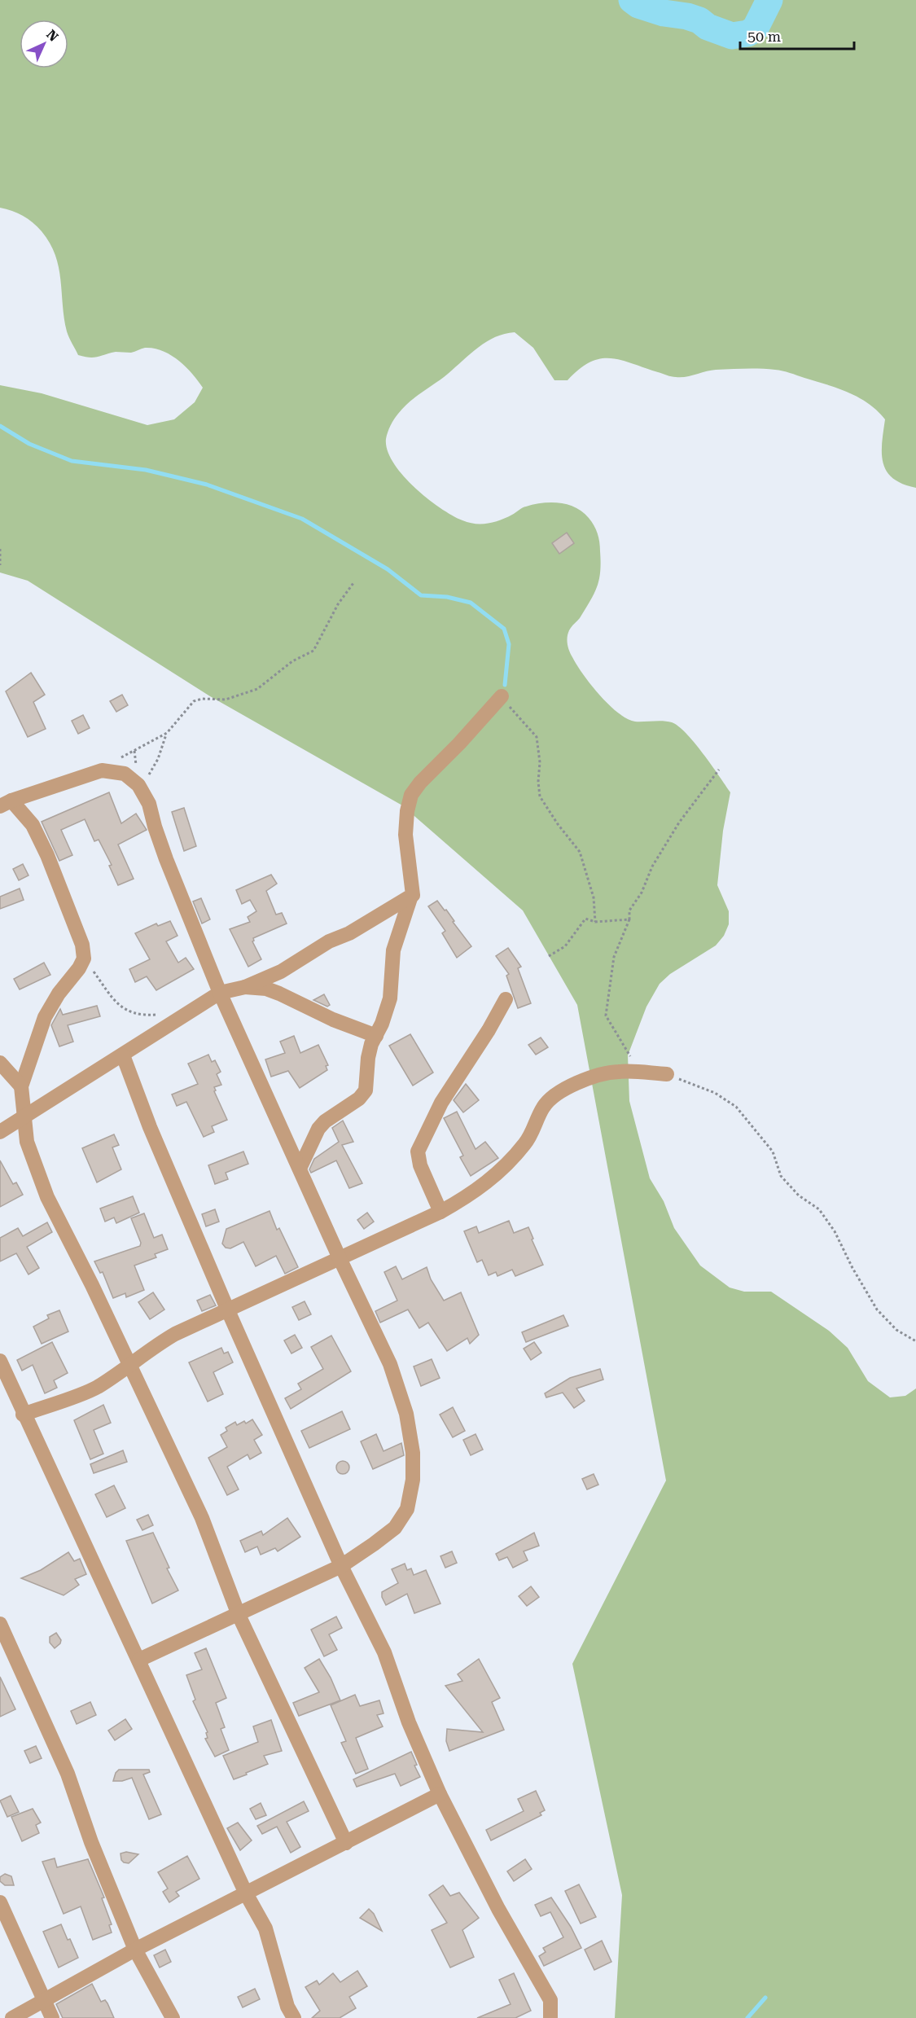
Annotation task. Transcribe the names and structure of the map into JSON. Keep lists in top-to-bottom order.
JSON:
{
  "scale_bar": "50 m",
  "north": "top right"
}
